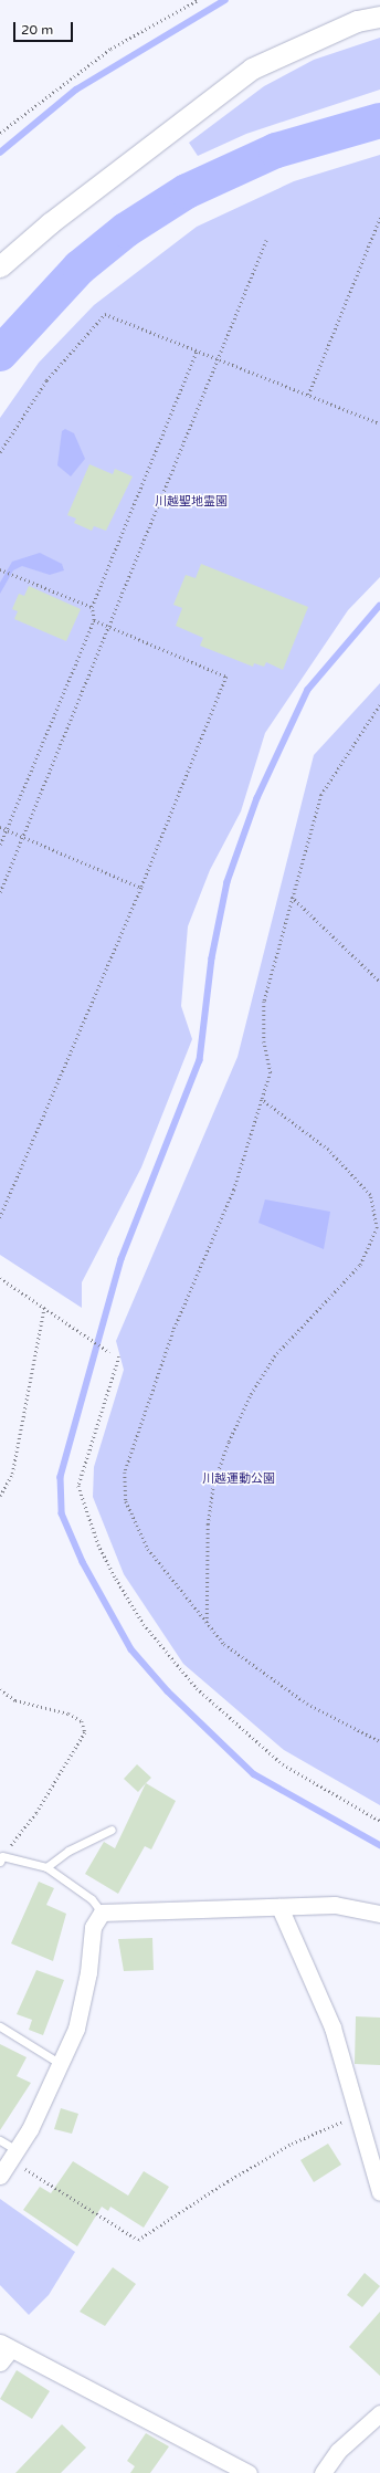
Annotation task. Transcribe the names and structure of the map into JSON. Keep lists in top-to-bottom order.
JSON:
{
  "parks": ["川越聖地霊園", "川越運動公園"],
  "scale_bar": "20 m"
}
